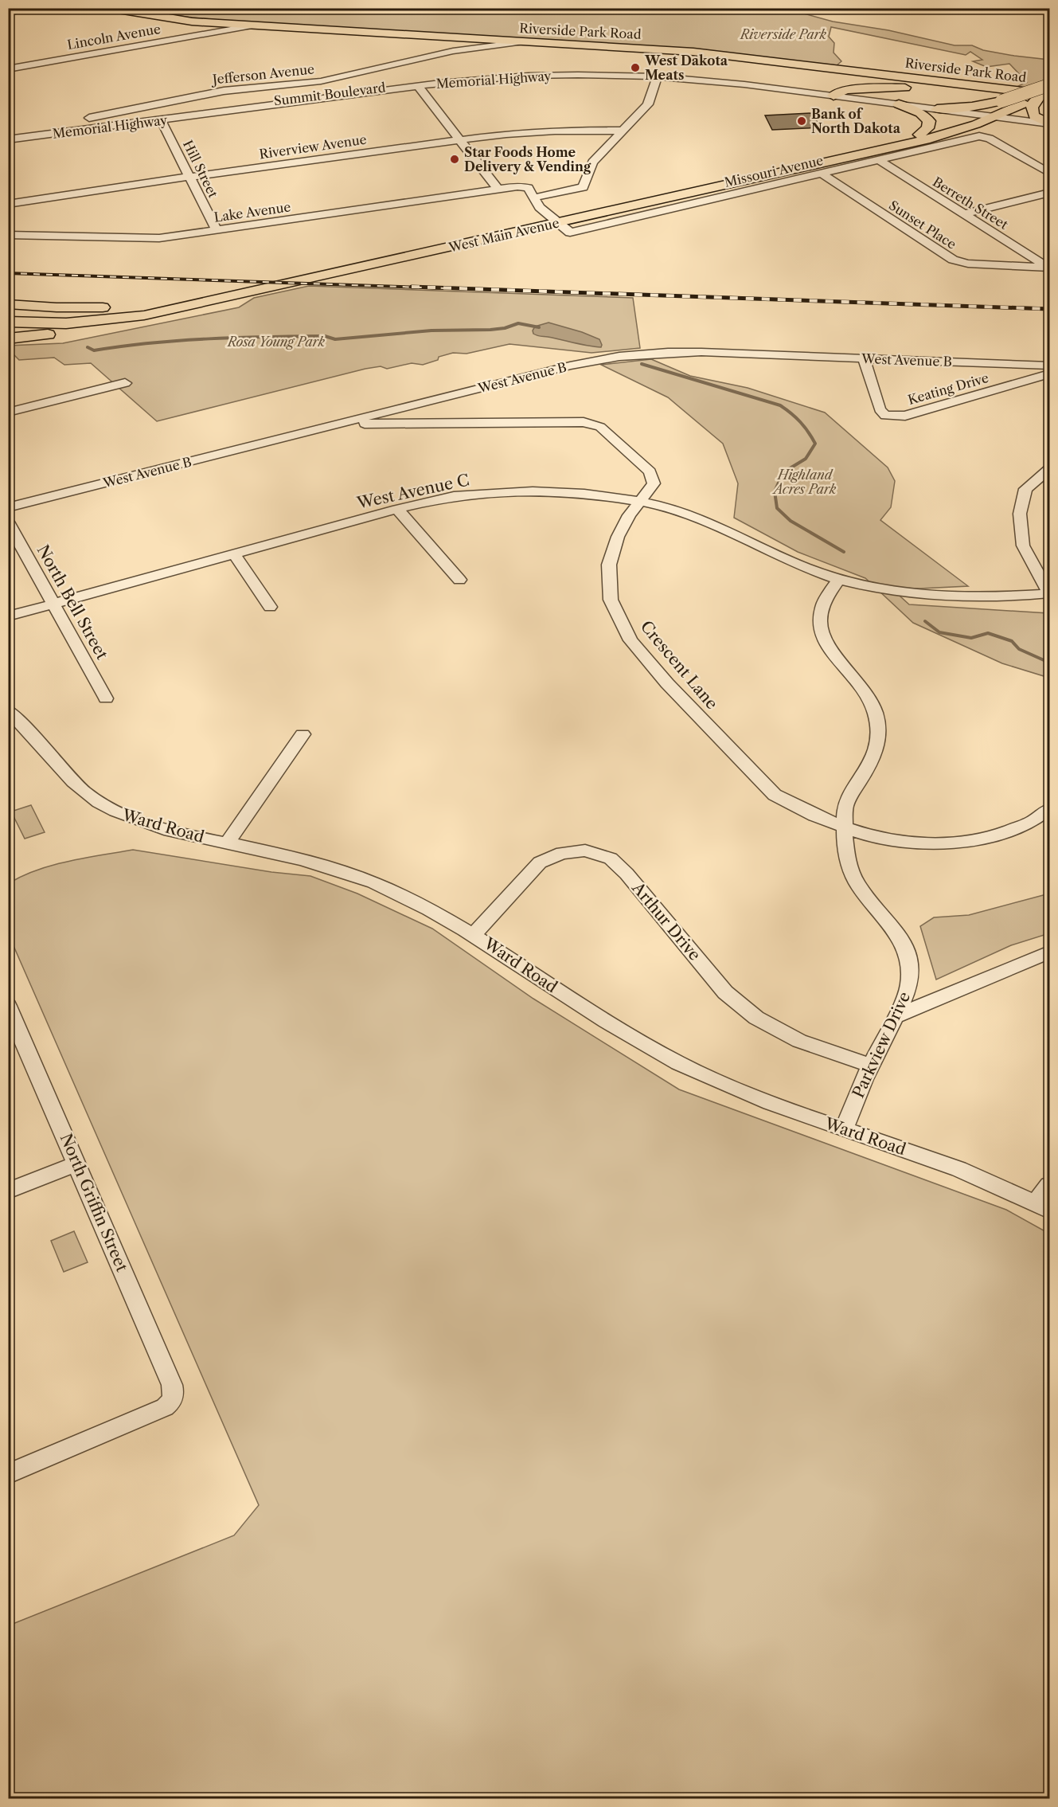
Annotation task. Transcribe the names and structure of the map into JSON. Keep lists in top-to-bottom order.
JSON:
{
  "streets": {
    "main road": ["Riverside Park Road", "West Main Avenue"],
    "street": [
      "Lincoln Avenue",
      "Jefferson Avenue",
      "Memorial Highway",
      "Summit Boulevard",
      "Riverview Avenue",
      "Hill Street",
      "Missouri Avenue",
      "Berreth Street",
      "Lake Avenue",
      "Sunset Place",
      "West Avenue B",
      "Keating Drive",
      "West Avenue C",
      "North Bell Street",
      "Crescent Lane",
      "Ward Road",
      "Arthur Drive",
      "Parkview Drive",
      "North Griffin Street"
    ]
  },
  "crossings": [
    ["Riverside Park Road", "Lincoln Avenue"],
    ["Riverside Park Road", "Jefferson Avenue"],
    ["Memorial Highway", "Summit Boulevard"],
    ["Memorial Highway", "Hill Street"],
    ["Memorial Highway", "West Main Avenue"],
    ["Summit Boulevard", "Hill Street"],
    ["Riverview Avenue", "Hill Street"],
    ["Hill Street", "Lake Avenue"],
    ["Missouri Avenue", "Berreth Street"],
    ["Missouri Avenue", "Sunset Place"],
    ["Missouri Avenue", "West Main Avenue"],
    ["Berreth Street", "Sunset Place"],
    ["West Avenue B", "Keating Drive"],
    ["West Avenue B", "Crescent Lane"],
    ["West Avenue C", "North Bell Street"],
    ["West Avenue C", "Crescent Lane"],
    ["West Avenue C", "Parkview Drive"],
    ["Crescent Lane", "Parkview Drive"],
    ["Ward Road", "Arthur Drive"],
    ["Ward Road", "Parkview Drive"],
    ["Arthur Drive", "Parkview Drive"]
  ],
  "parks": ["Riverside Park", "Rosa Young Park", "Highland Acres Park"],
  "places": ["West Dakota Meats", "Bank of North Dakota", "Star Foods Home Delivery & Vending"]
}
